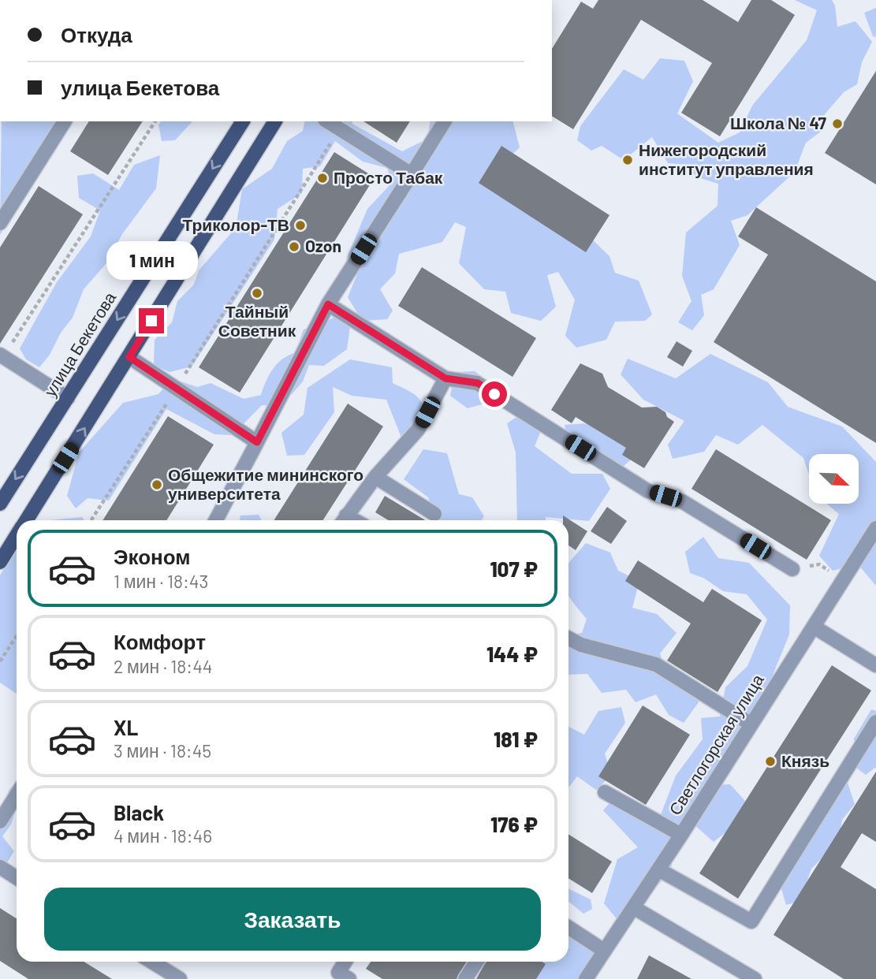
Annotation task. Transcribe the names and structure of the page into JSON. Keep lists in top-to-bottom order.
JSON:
{
  "streets": {
    "main road": ["улица Бекетова"],
    "street": ["Светлогорская улица"]
  },
  "places": [
    "Школа № 47",
    "Нижегородский институт управления",
    "Просто Табак",
    "Триколор-ТВ",
    "Ozon",
    "Тайный Советник",
    "Общежитие мининского университета",
    "Князь"
  ],
  "north": "bottom right",
  "page": {
    "banner": ["Откуда", "улица Бекетова"],
    "bubble": "1 мин",
    "list": [
      {
        "name": "Эконом",
        "note": "1 мин · 18:43",
        "value": "107 ₽"
      },
      {
        "name": "Комфорт",
        "note": "2 мин · 18:44",
        "value": "144 ₽"
      },
      {
        "name": "XL",
        "note": "3 мин · 18:45",
        "value": "181 ₽"
      },
      {
        "name": "Black",
        "note": "4 мин · 18:46",
        "value": "176 ₽"
      }
    ],
    "buttons": "Заказать"
  }
}
